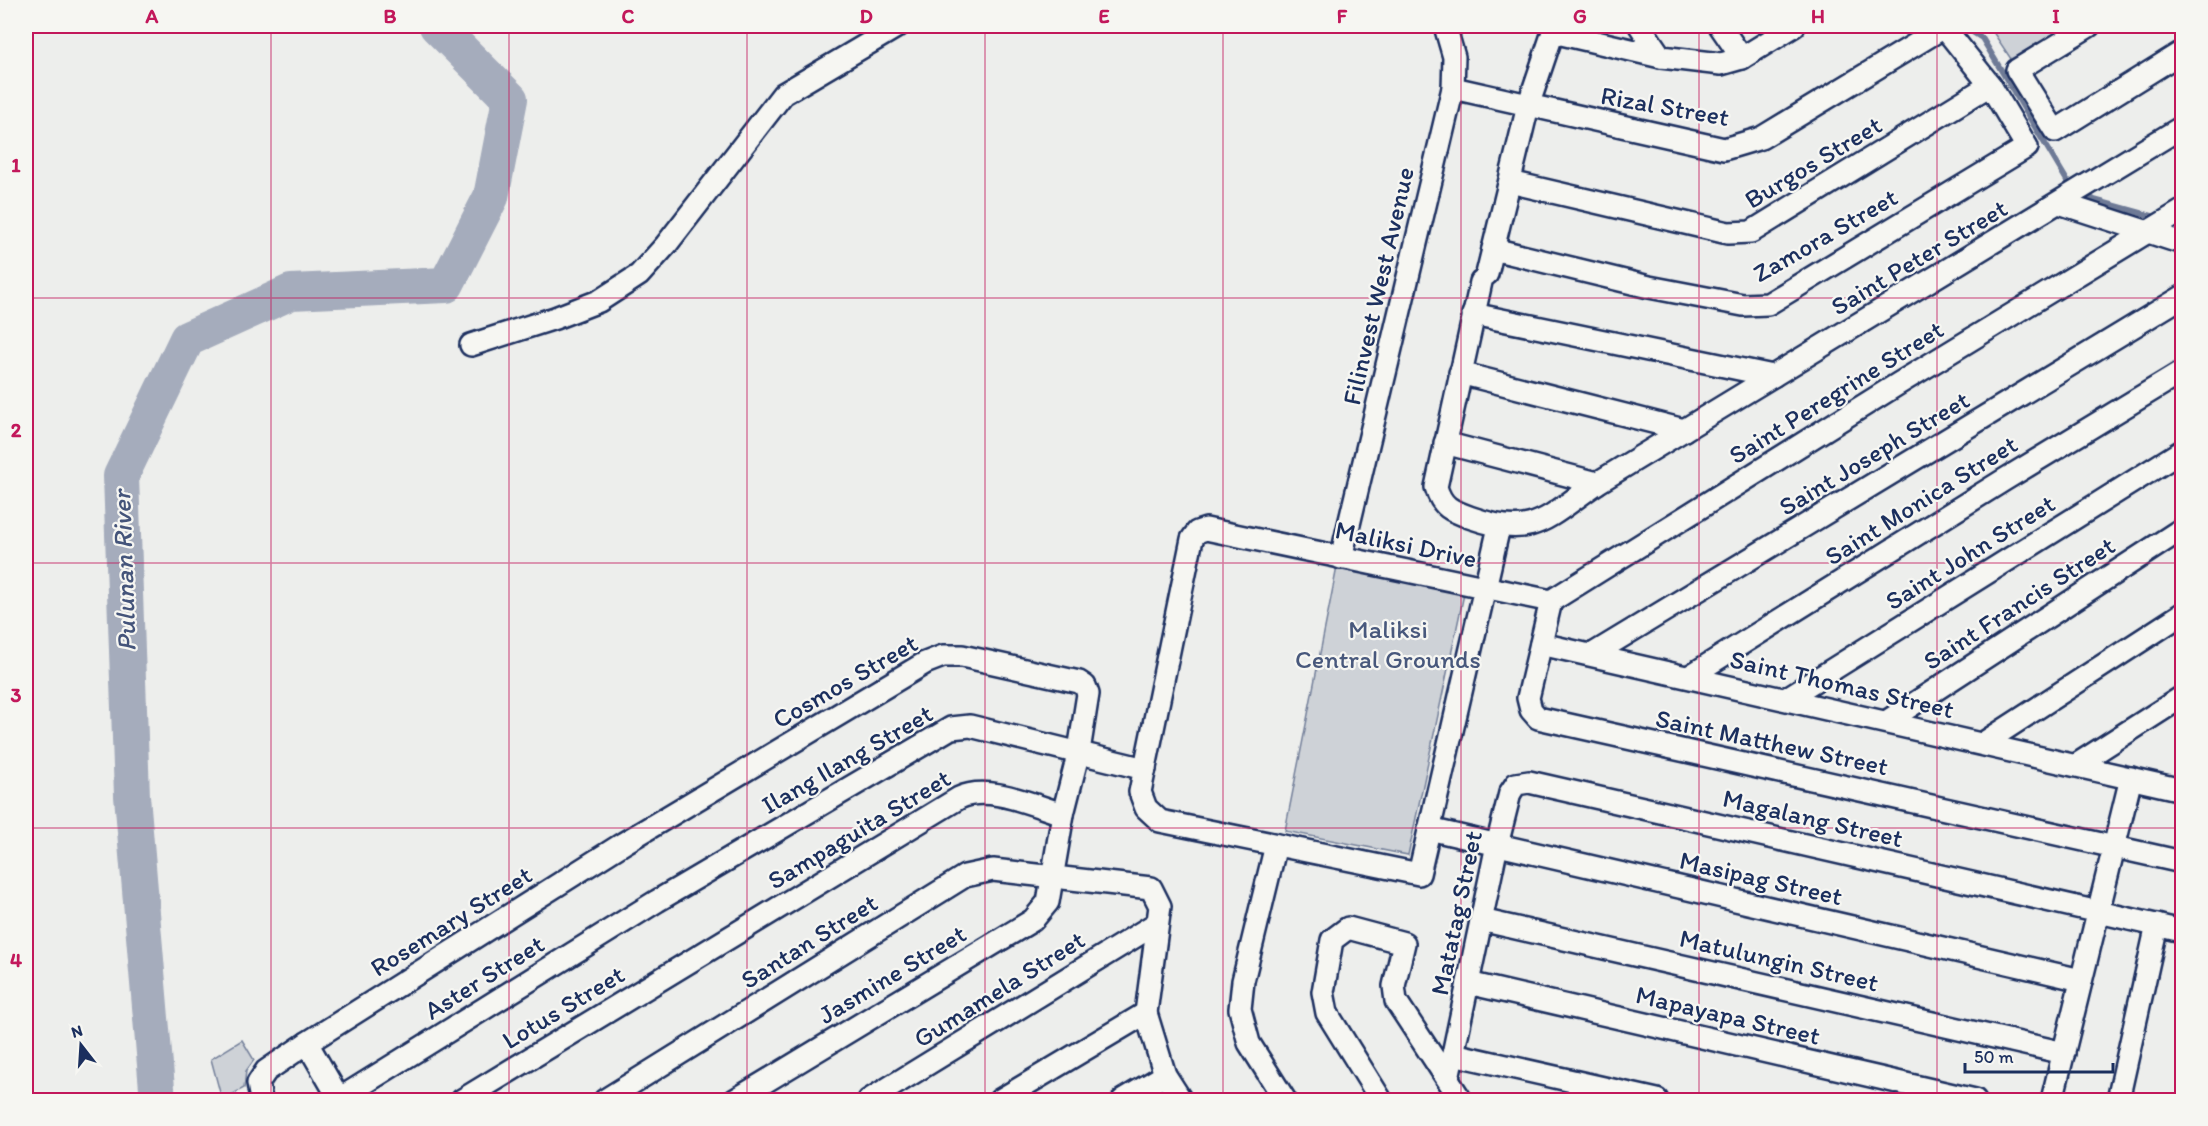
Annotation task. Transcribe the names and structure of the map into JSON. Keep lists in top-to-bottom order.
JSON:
{
  "streets": {
    "street": [
      "Rizal Street",
      "Burgos Street",
      "Zamora Street",
      "Saint Peter Street",
      "Filinvest West Avenue",
      "Saint Peregrine Street",
      "Saint Joseph Street",
      "Saint Monica Street",
      "Maliksi Drive",
      "Saint John Street",
      "Saint Francis Street",
      "Cosmos Street",
      "Saint Thomas Street",
      "Saint Matthew Street",
      "Ilang Ilang Street",
      "Magalang Street",
      "Sampaguita Street",
      "Masipag Street",
      "Matatag Street",
      "Rosemary Street",
      "Santan Street",
      "Matulungin Street",
      "Jasmine Street",
      "Aster Street",
      "Gumamela Street",
      "Lotus Street",
      "Mapayapa Street"
    ]
  },
  "crossings": [
    ["Rizal Street", "Filinvest West Avenue"],
    ["Burgos Street", "Zamora Street"],
    ["Filinvest West Avenue", "Maliksi Drive"],
    ["Saint Peregrine Street", "Saint Matthew Street"],
    ["Saint Joseph Street", "Saint Thomas Street"],
    ["Saint Monica Street", "Saint Thomas Street"],
    ["Maliksi Drive", "Ilang Ilang Street"],
    ["Maliksi Drive", "Masipag Street"],
    ["Saint John Street", "Saint Thomas Street"],
    ["Saint Francis Street", "Saint Thomas Street"],
    ["Cosmos Street", "Ilang Ilang Street"],
    ["Cosmos Street", "Rosemary Street"],
    ["Cosmos Street", "Jasmine Street"],
    ["Saint Thomas Street", "Saint Matthew Street"],
    ["Ilang Ilang Street", "Jasmine Street"],
    ["Ilang Ilang Street", "Aster Street"],
    ["Magalang Street", "Matatag Street"],
    ["Sampaguita Street", "Jasmine Street"],
    ["Sampaguita Street", "Lotus Street"],
    ["Masipag Street", "Matatag Street"],
    ["Matatag Street", "Matulungin Street"],
    ["Matatag Street", "Mapayapa Street"],
    ["Santan Street", "Jasmine Street"],
    ["Santan Street", "Gumamela Street"]
  ],
  "water": ["Pulunan River"],
  "parks": ["Maliksi Central Grounds"],
  "scale_bar": "50 m",
  "north": "top",
  "grid": {
    "columns": [
      "A",
      "B",
      "C",
      "D",
      "E",
      "F",
      "G",
      "H",
      "I"
    ],
    "rows": [
      "1",
      "2",
      "3",
      "4"
    ]
  }
}
